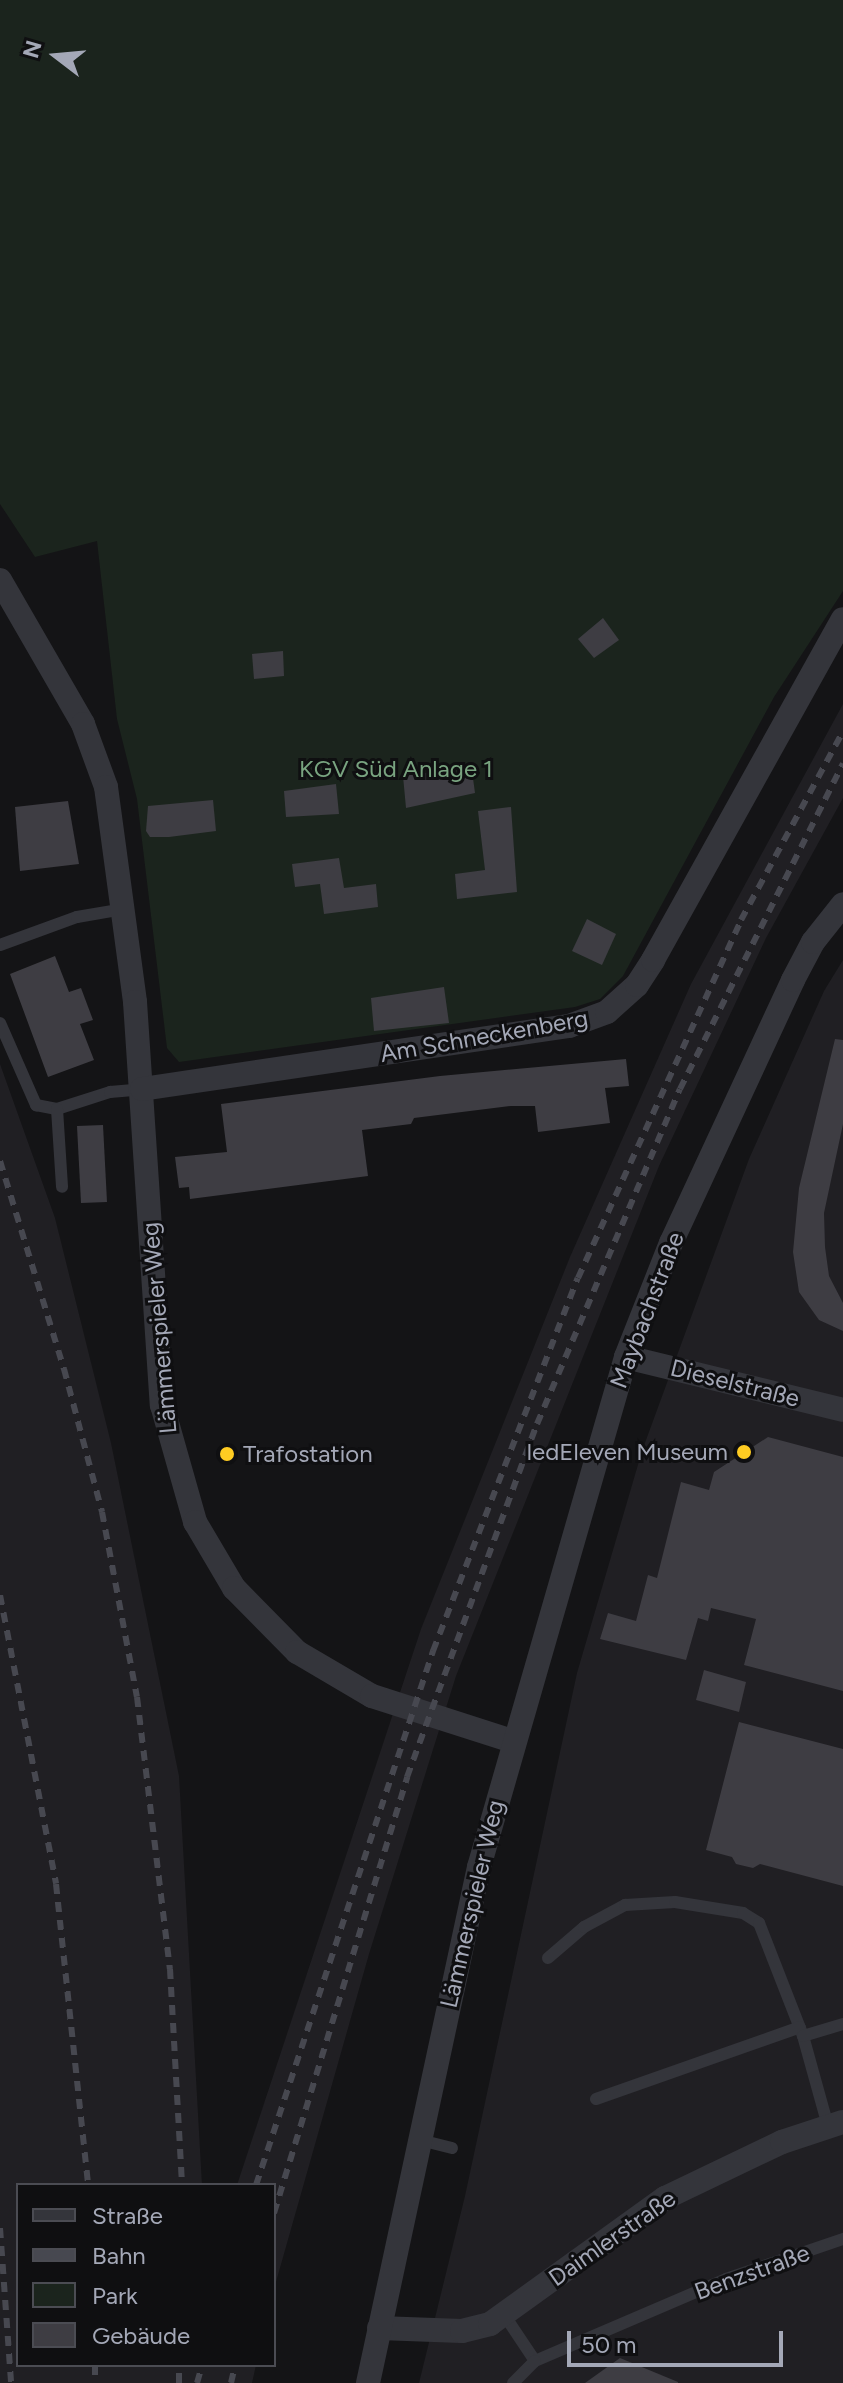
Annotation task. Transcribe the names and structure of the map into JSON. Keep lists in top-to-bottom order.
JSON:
{
  "streets": {
    "street": [
      "Am Schneckenberg",
      "Maybachstraße",
      "Lämmerspieler Weg",
      "Dieselstraße",
      "Daimlerstraße"
    ],
    "lane": ["Benzstraße"]
  },
  "crossings": [
    ["Am Schneckenberg", "Lämmerspieler Weg"],
    ["Maybachstraße", "Lämmerspieler Weg"],
    ["Maybachstraße", "Dieselstraße"],
    ["Lämmerspieler Weg", "Daimlerstraße"]
  ],
  "parks": ["KGV Süd Anlage 1"],
  "places": ["ledEleven Museum", "Trafostation"],
  "legend": [
    "Straße",
    "Bahn",
    "Park",
    "Gebäude"
  ],
  "scale_bar": "50 m",
  "north": "left"
}
